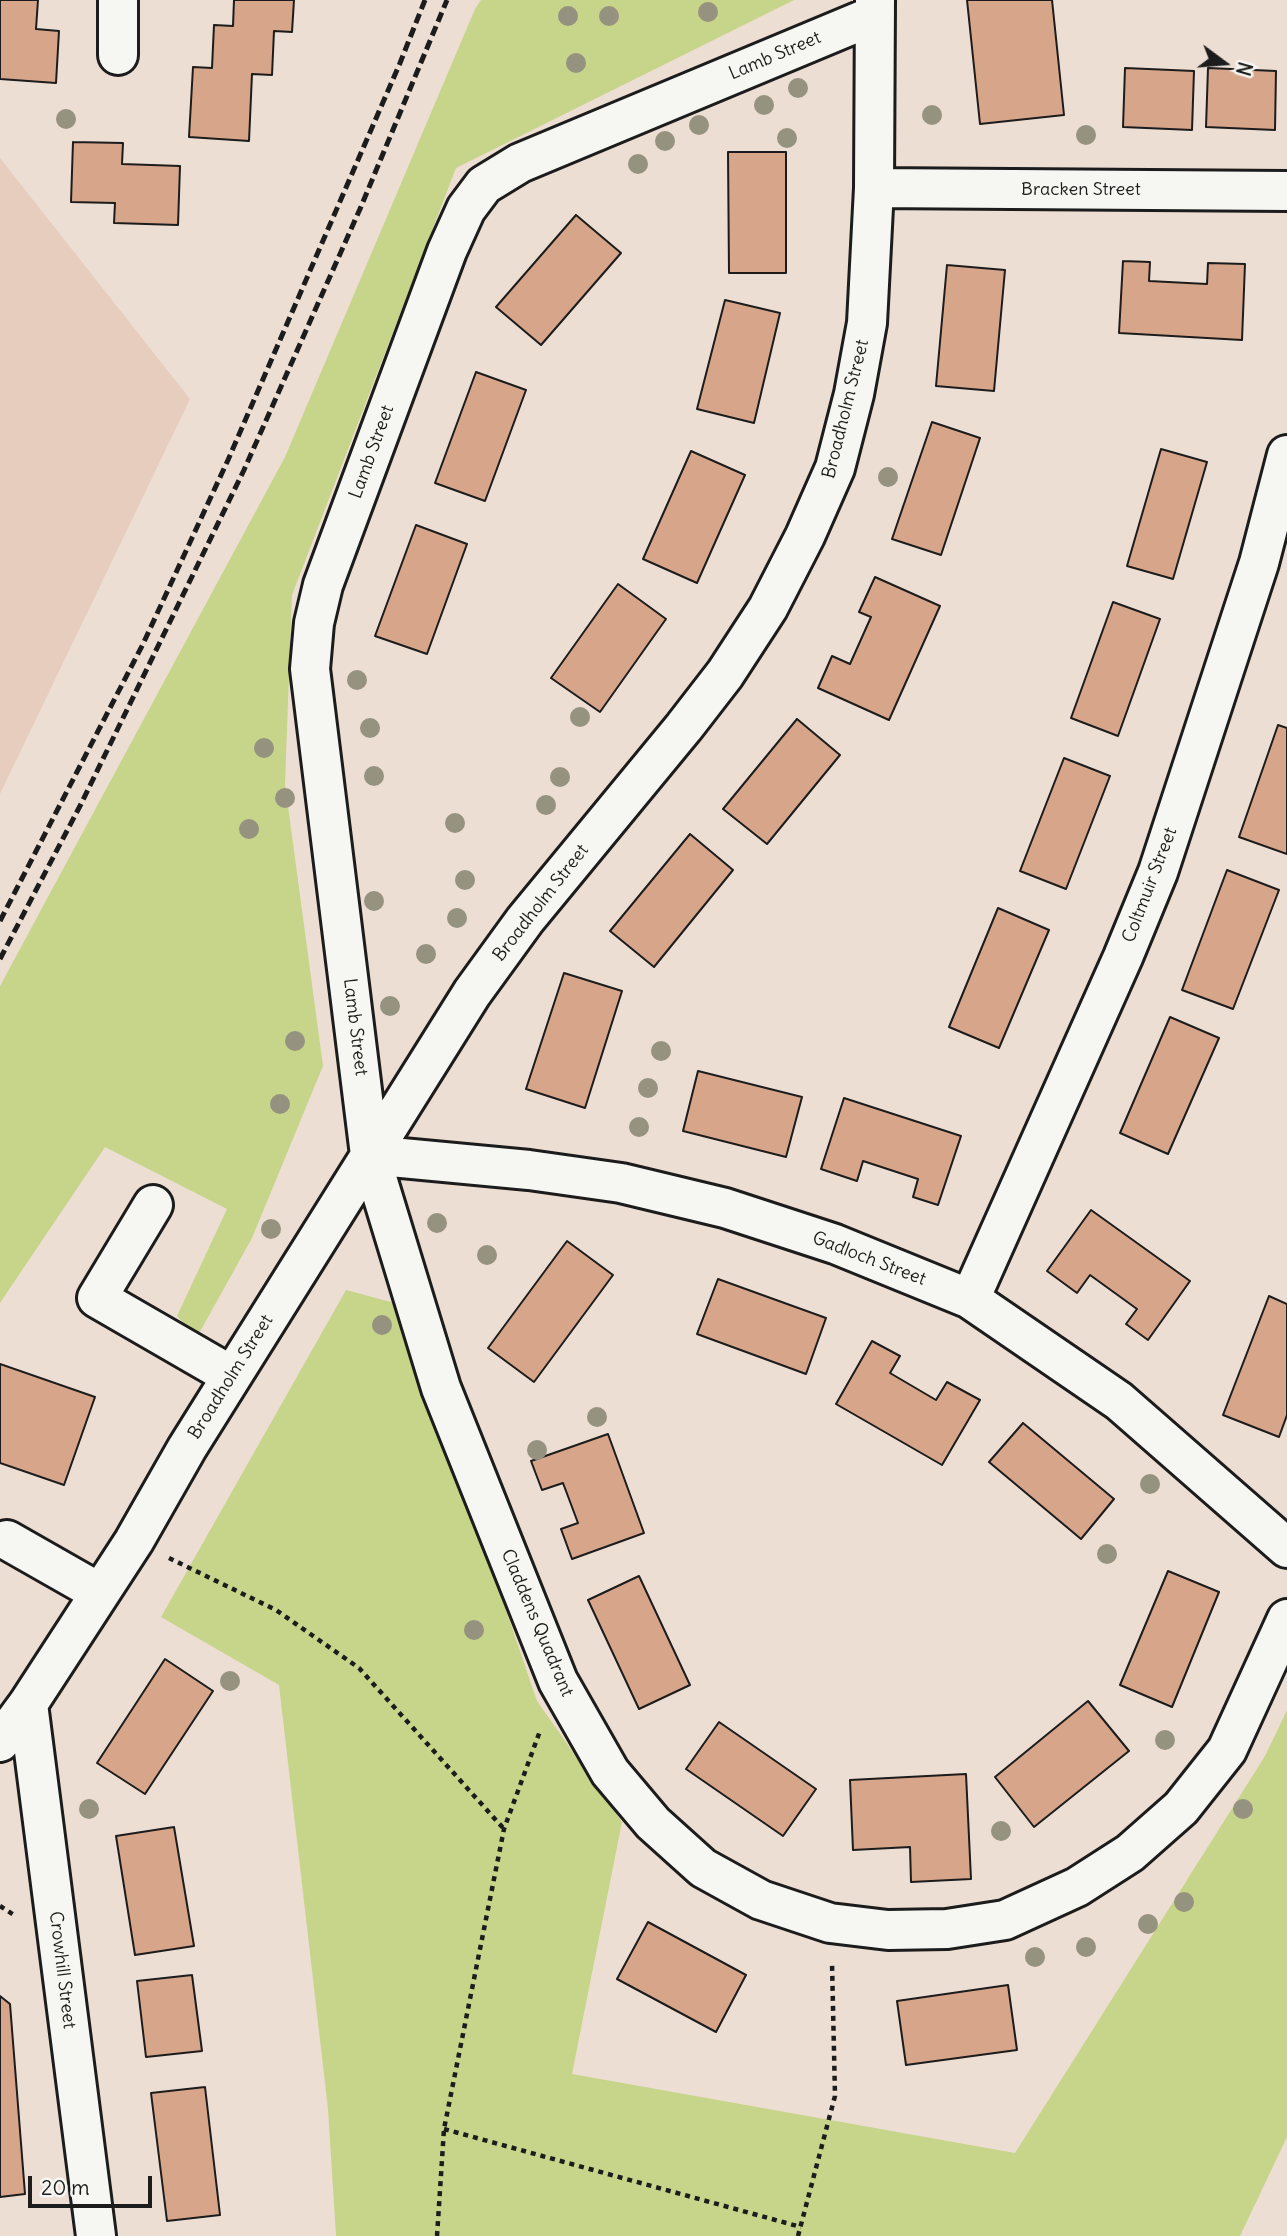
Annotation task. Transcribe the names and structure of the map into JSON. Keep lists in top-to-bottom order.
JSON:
{
  "streets": {
    "street": [
      "Lamb Street",
      "Bracken Street",
      "Broadholm Street",
      "Coltmuir Street",
      "Gadloch Street",
      "Claddens Quadrant",
      "Crowhill Street"
    ]
  },
  "crossings": [
    ["Lamb Street", "Broadholm Street"],
    ["Lamb Street", "Gadloch Street"],
    ["Lamb Street", "Claddens Quadrant"],
    ["Bracken Street", "Broadholm Street"],
    ["Broadholm Street", "Gadloch Street"],
    ["Broadholm Street", "Claddens Quadrant"],
    ["Broadholm Street", "Crowhill Street"],
    ["Coltmuir Street", "Gadloch Street"],
    ["Gadloch Street", "Claddens Quadrant"]
  ],
  "scale_bar": "20 m",
  "north": "right"
}
